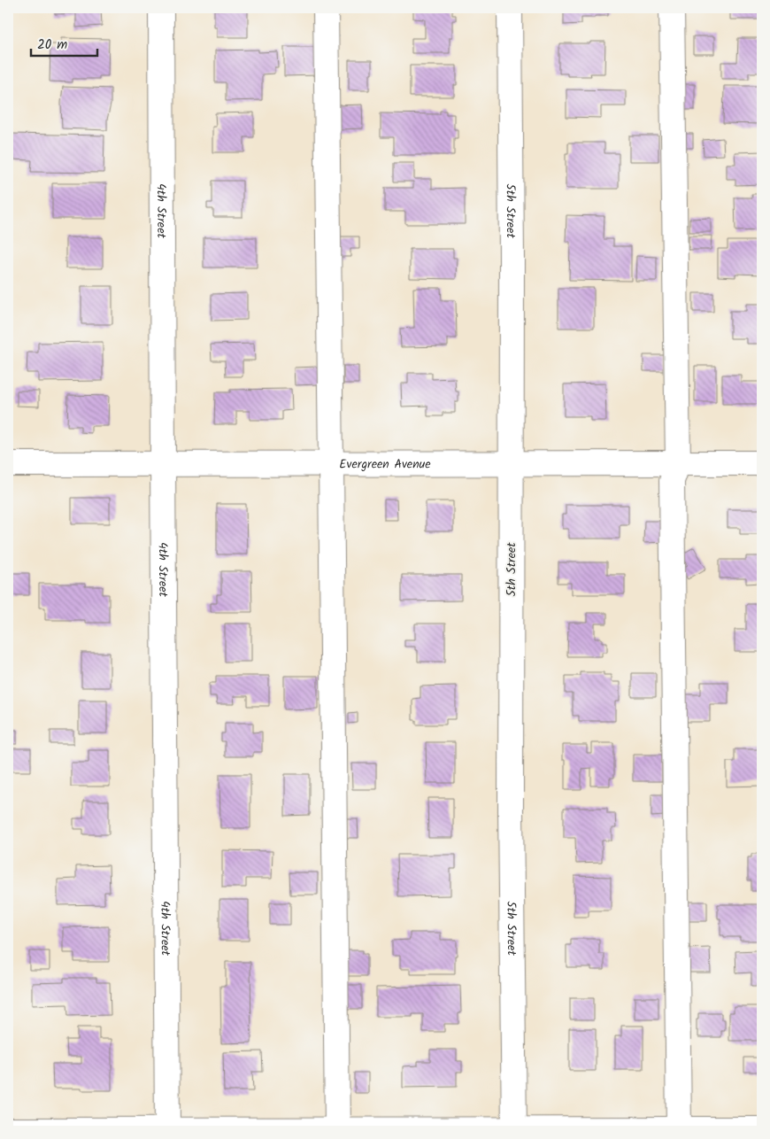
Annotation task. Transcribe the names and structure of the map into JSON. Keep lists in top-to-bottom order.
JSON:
{
  "streets": {
    "street": ["4th Street", "5th Street", "Evergreen Avenue"]
  },
  "crossings": [
    ["4th Street", "Evergreen Avenue"],
    ["5th Street", "Evergreen Avenue"]
  ],
  "scale_bar": "20 m"
}
